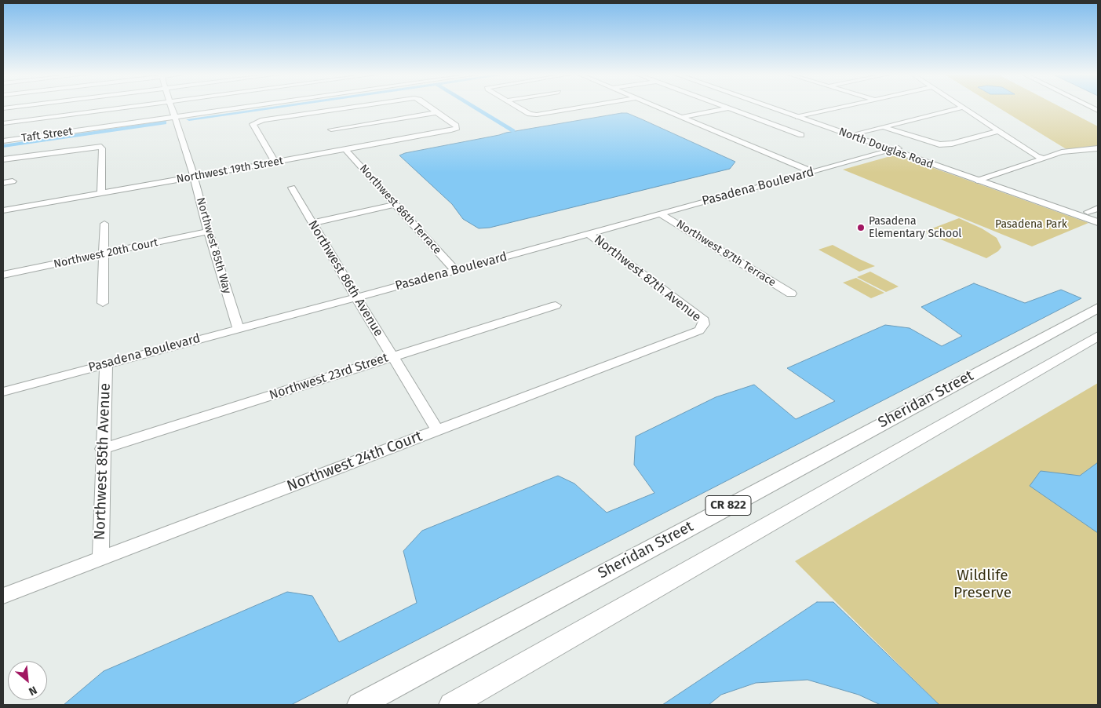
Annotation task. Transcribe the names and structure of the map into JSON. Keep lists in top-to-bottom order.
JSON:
{
  "streets": {
    "main road": ["North Douglas Road", "Sheridan Street", "CR 822"],
    "street": [
      "Taft Street",
      "Northwest 19th Street",
      "Pasadena Boulevard",
      "Northwest 86th Terrace",
      "Northwest 85th Way",
      "Northwest 20th Court",
      "Northwest 87th Terrace",
      "Northwest 86th Avenue",
      "Northwest 87th Avenue",
      "Northwest 23rd Street",
      "Northwest 85th Avenue",
      "Northwest 24th Court"
    ]
  },
  "crossings": [
    ["Taft Street", "Northwest 85th Way"],
    ["North Douglas Road", "Pasadena Boulevard"],
    ["Northwest 19th Street", "Northwest 86th Terrace"],
    ["Northwest 19th Street", "Northwest 85th Way"],
    ["Pasadena Boulevard", "Northwest 86th Terrace"],
    ["Pasadena Boulevard", "Northwest 85th Way"],
    ["Pasadena Boulevard", "Northwest 87th Terrace"],
    ["Pasadena Boulevard", "Northwest 86th Avenue"],
    ["Pasadena Boulevard", "Northwest 87th Avenue"],
    ["Pasadena Boulevard", "Northwest 85th Avenue"],
    ["Northwest 85th Way", "Northwest 20th Court"],
    ["Northwest 86th Avenue", "Northwest 23rd Street"],
    ["Northwest 86th Avenue", "Northwest 24th Court"],
    ["Northwest 87th Avenue", "Northwest 24th Court"],
    ["Northwest 23rd Street", "Northwest 85th Avenue"],
    ["Northwest 85th Avenue", "Northwest 24th Court"]
  ],
  "parks": ["Pasadena Park", "Wildlife Preserve"],
  "places": ["Pasadena Elementary School"],
  "north": "bottom right"
}
